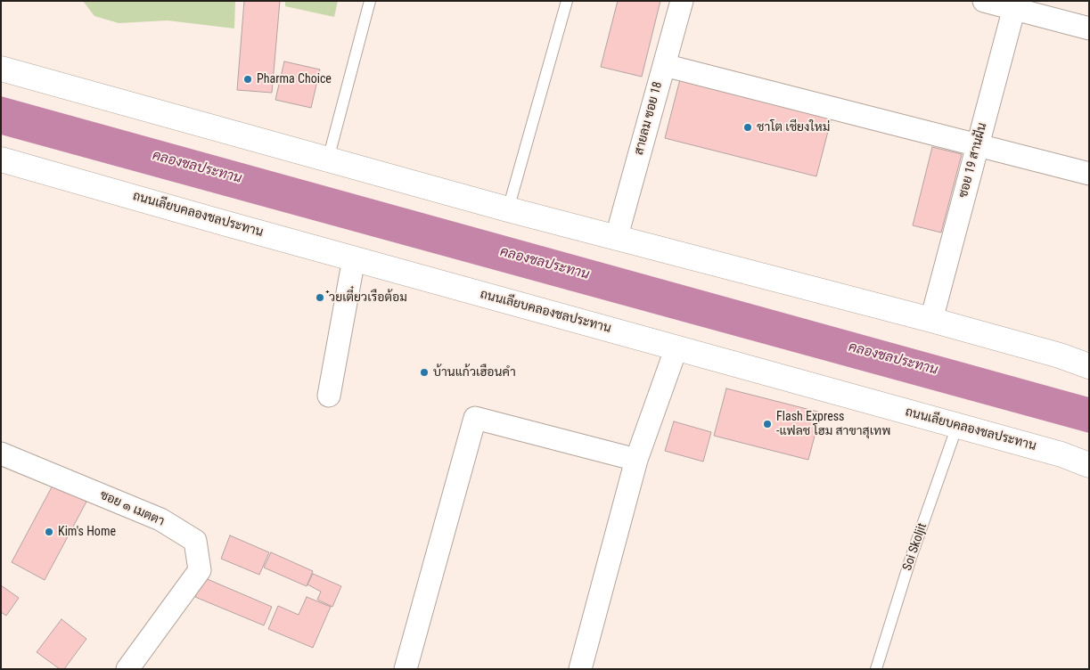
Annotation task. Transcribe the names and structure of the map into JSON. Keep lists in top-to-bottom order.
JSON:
{
  "streets": {
    "main road": ["ถนนเลียบคลองชลประทาน"],
    "street": ["สายลม ซอย 18", "ซอย 19 สานฝัน", "ซอย ๑ เมตตา"],
    "lane": ["Soi Skoljit"]
  },
  "crossings": [
    ["ถนนเลียบคลองชลประทาน", "Soi Skoljit"]
  ],
  "water": ["คลองชลประทาน"],
  "places": [
    "Pharma Choice",
    "ชาโต เชียงใหม่",
    "๋วยเตี๋ยวเรือต้อม",
    "บ้านแก้วเฮือนคำ",
    "Flash Express -แฟลช โฮม สาขาสุเทพ",
    "Kim's Home"
  ]
}
